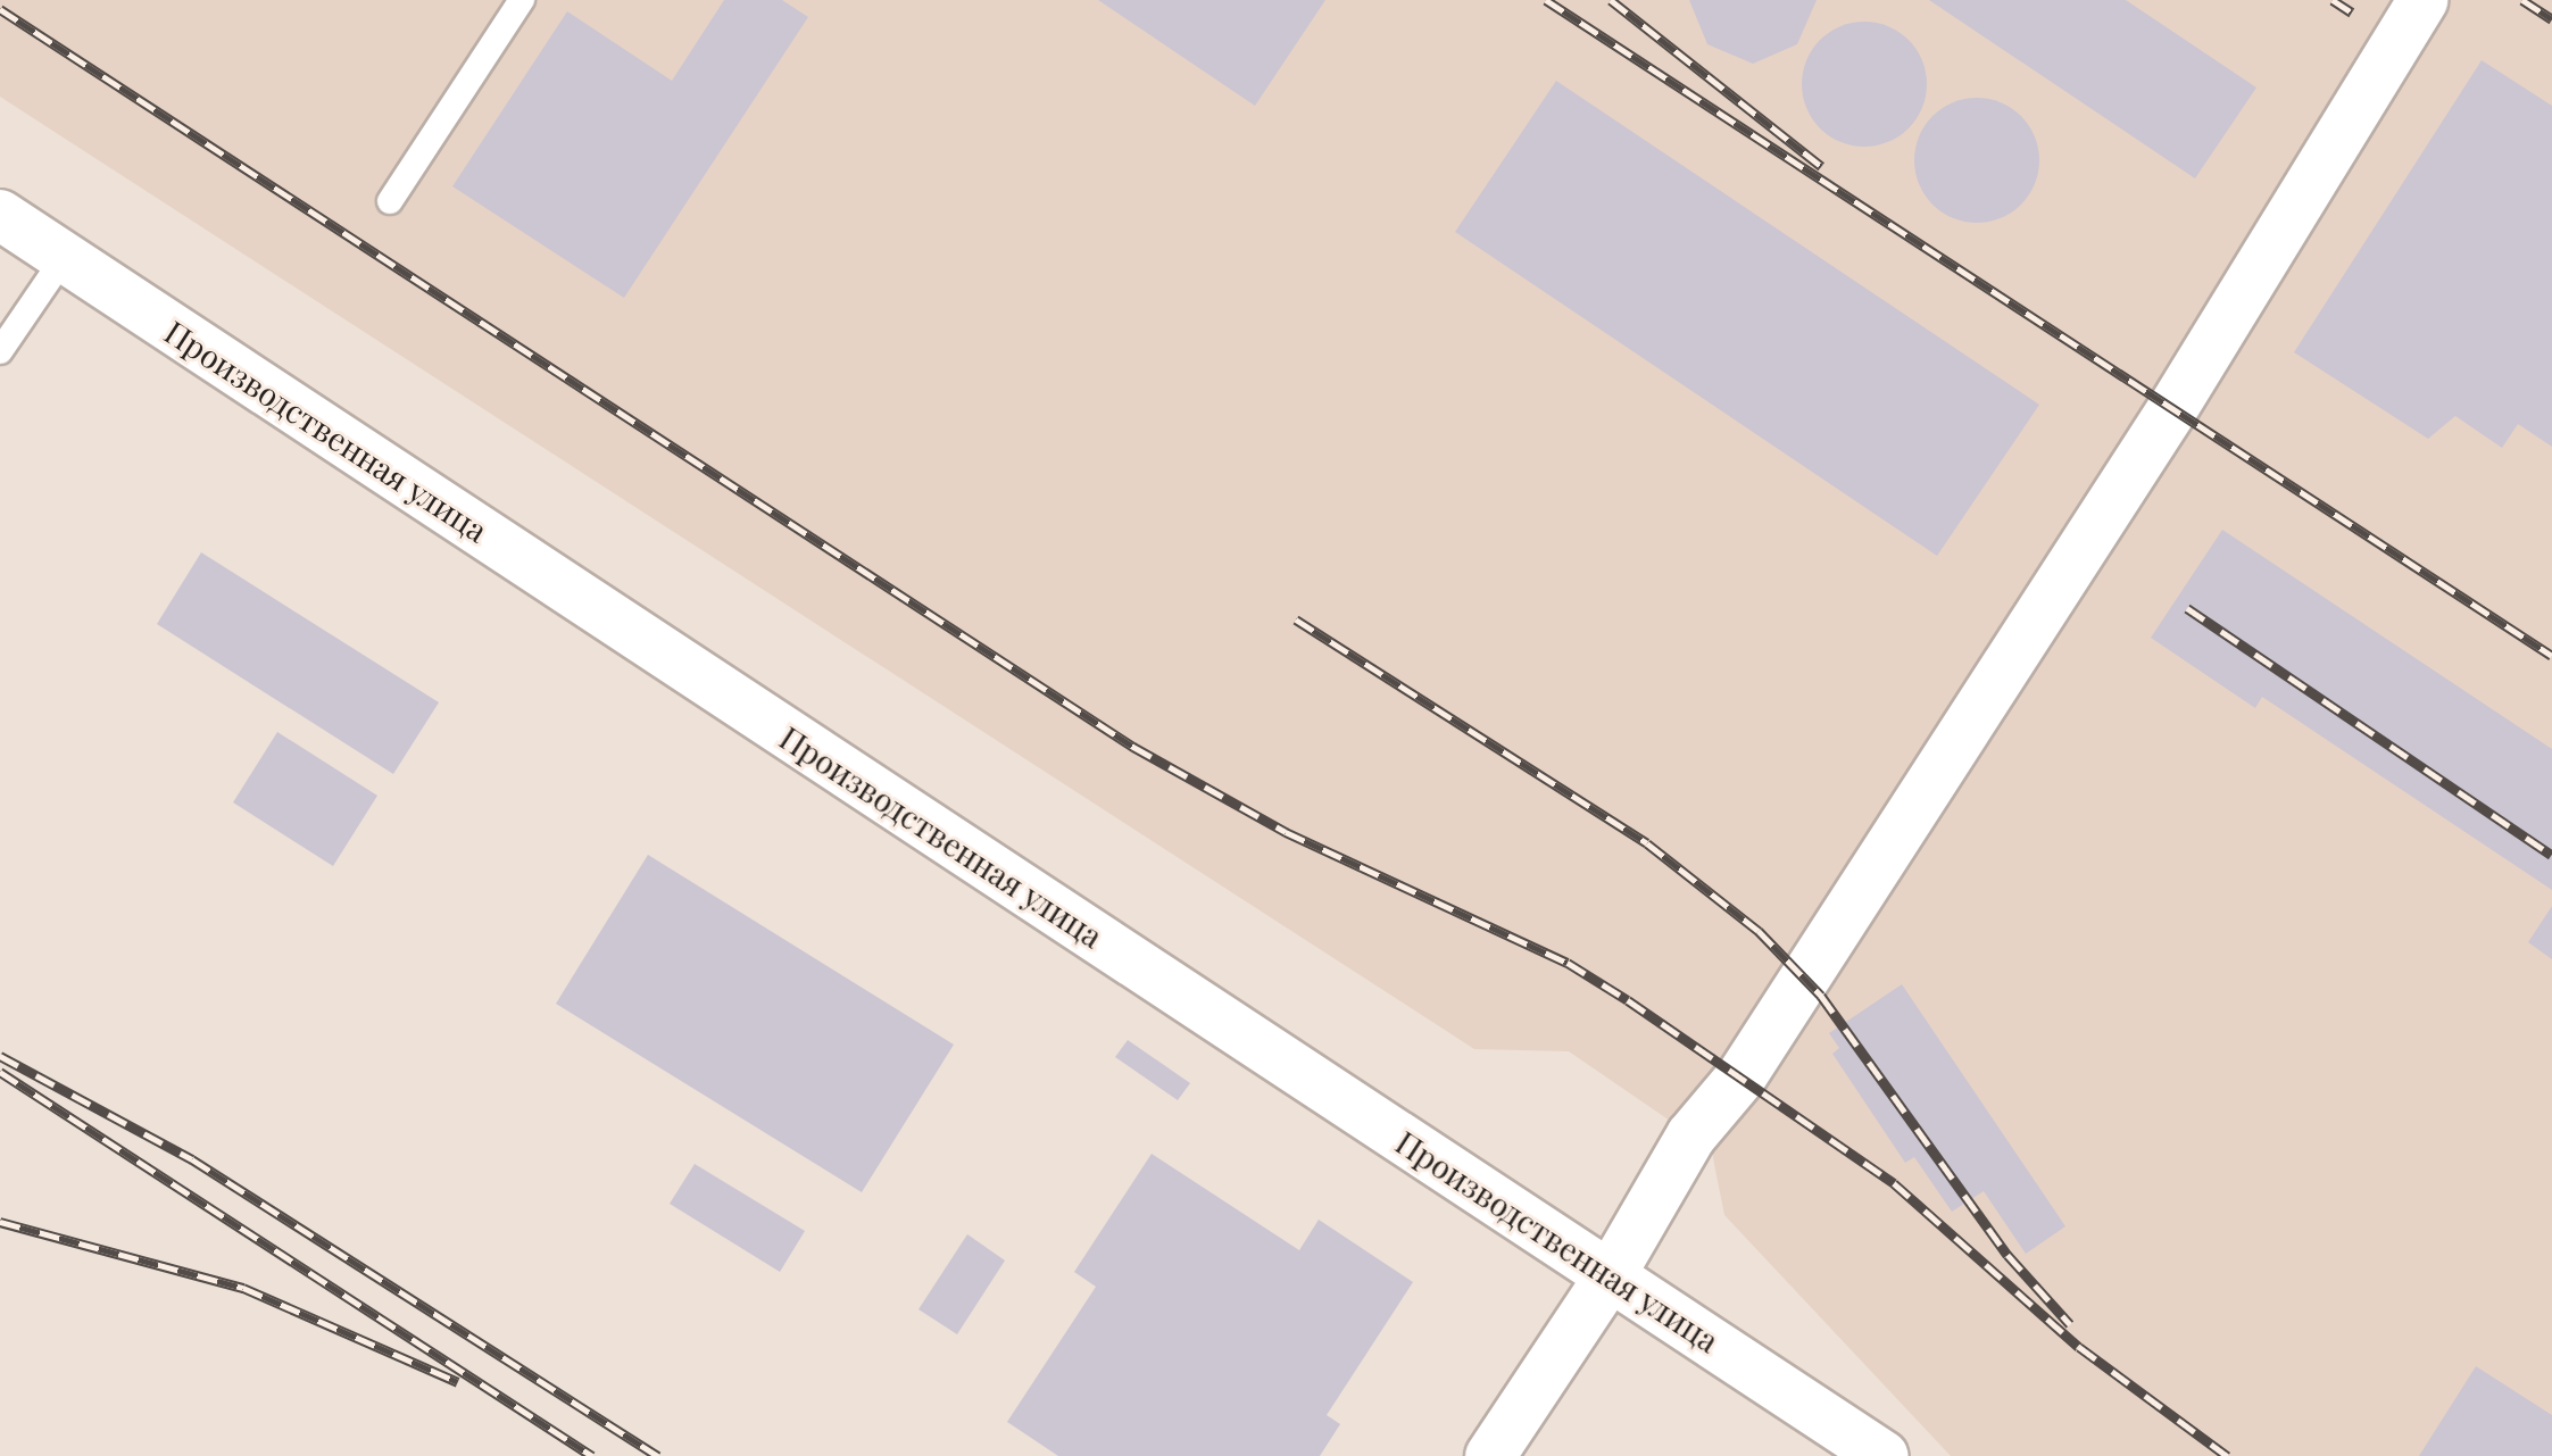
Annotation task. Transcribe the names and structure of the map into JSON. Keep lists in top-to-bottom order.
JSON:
{
  "streets": {
    "main road": ["Производственная улица"]
  }
}
